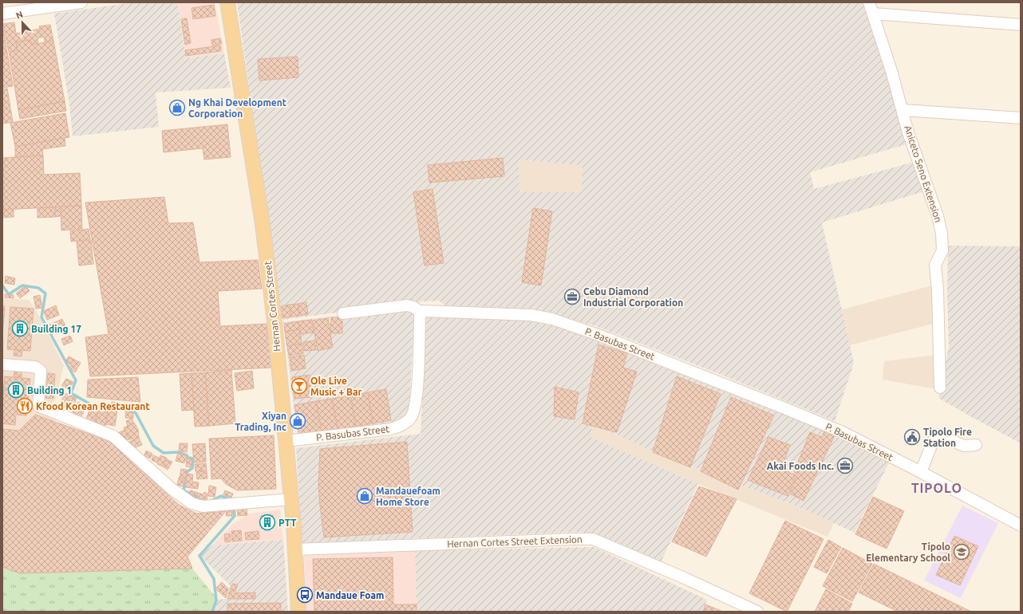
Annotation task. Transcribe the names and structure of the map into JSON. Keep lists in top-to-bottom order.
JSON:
{
  "streets": {
    "main road": ["Hernan Cortes Street"],
    "street": ["Aniceto Seno Extension", "P. Basubas Street", "Hernan Cortes Street Extension"]
  },
  "crossings": [
    ["Hernan Cortes Street", "P. Basubas Street"],
    ["Hernan Cortes Street", "Hernan Cortes Street Extension"]
  ],
  "districts": ["TIPOLO"],
  "places": {
    "shop": ["Ng Khai Development Corporation", "Xiyan Trading, Inc", "Mandauefoam Home Store"],
    "office": ["Cebu Diamond Industrial Corporation", "Akai Foods Inc."],
    "building": ["Building 17", "Building 1", "PTT"],
    "bar": ["Ole Live Music + Bar"],
    "restaurant": ["Kfood Korean Restaurant"],
    "public building": ["Tipolo Fire Station"],
    "school or university": ["Tipolo Elementary School"],
    "bus stop": ["Mandaue Foam"]
  },
  "north": "top"
}
